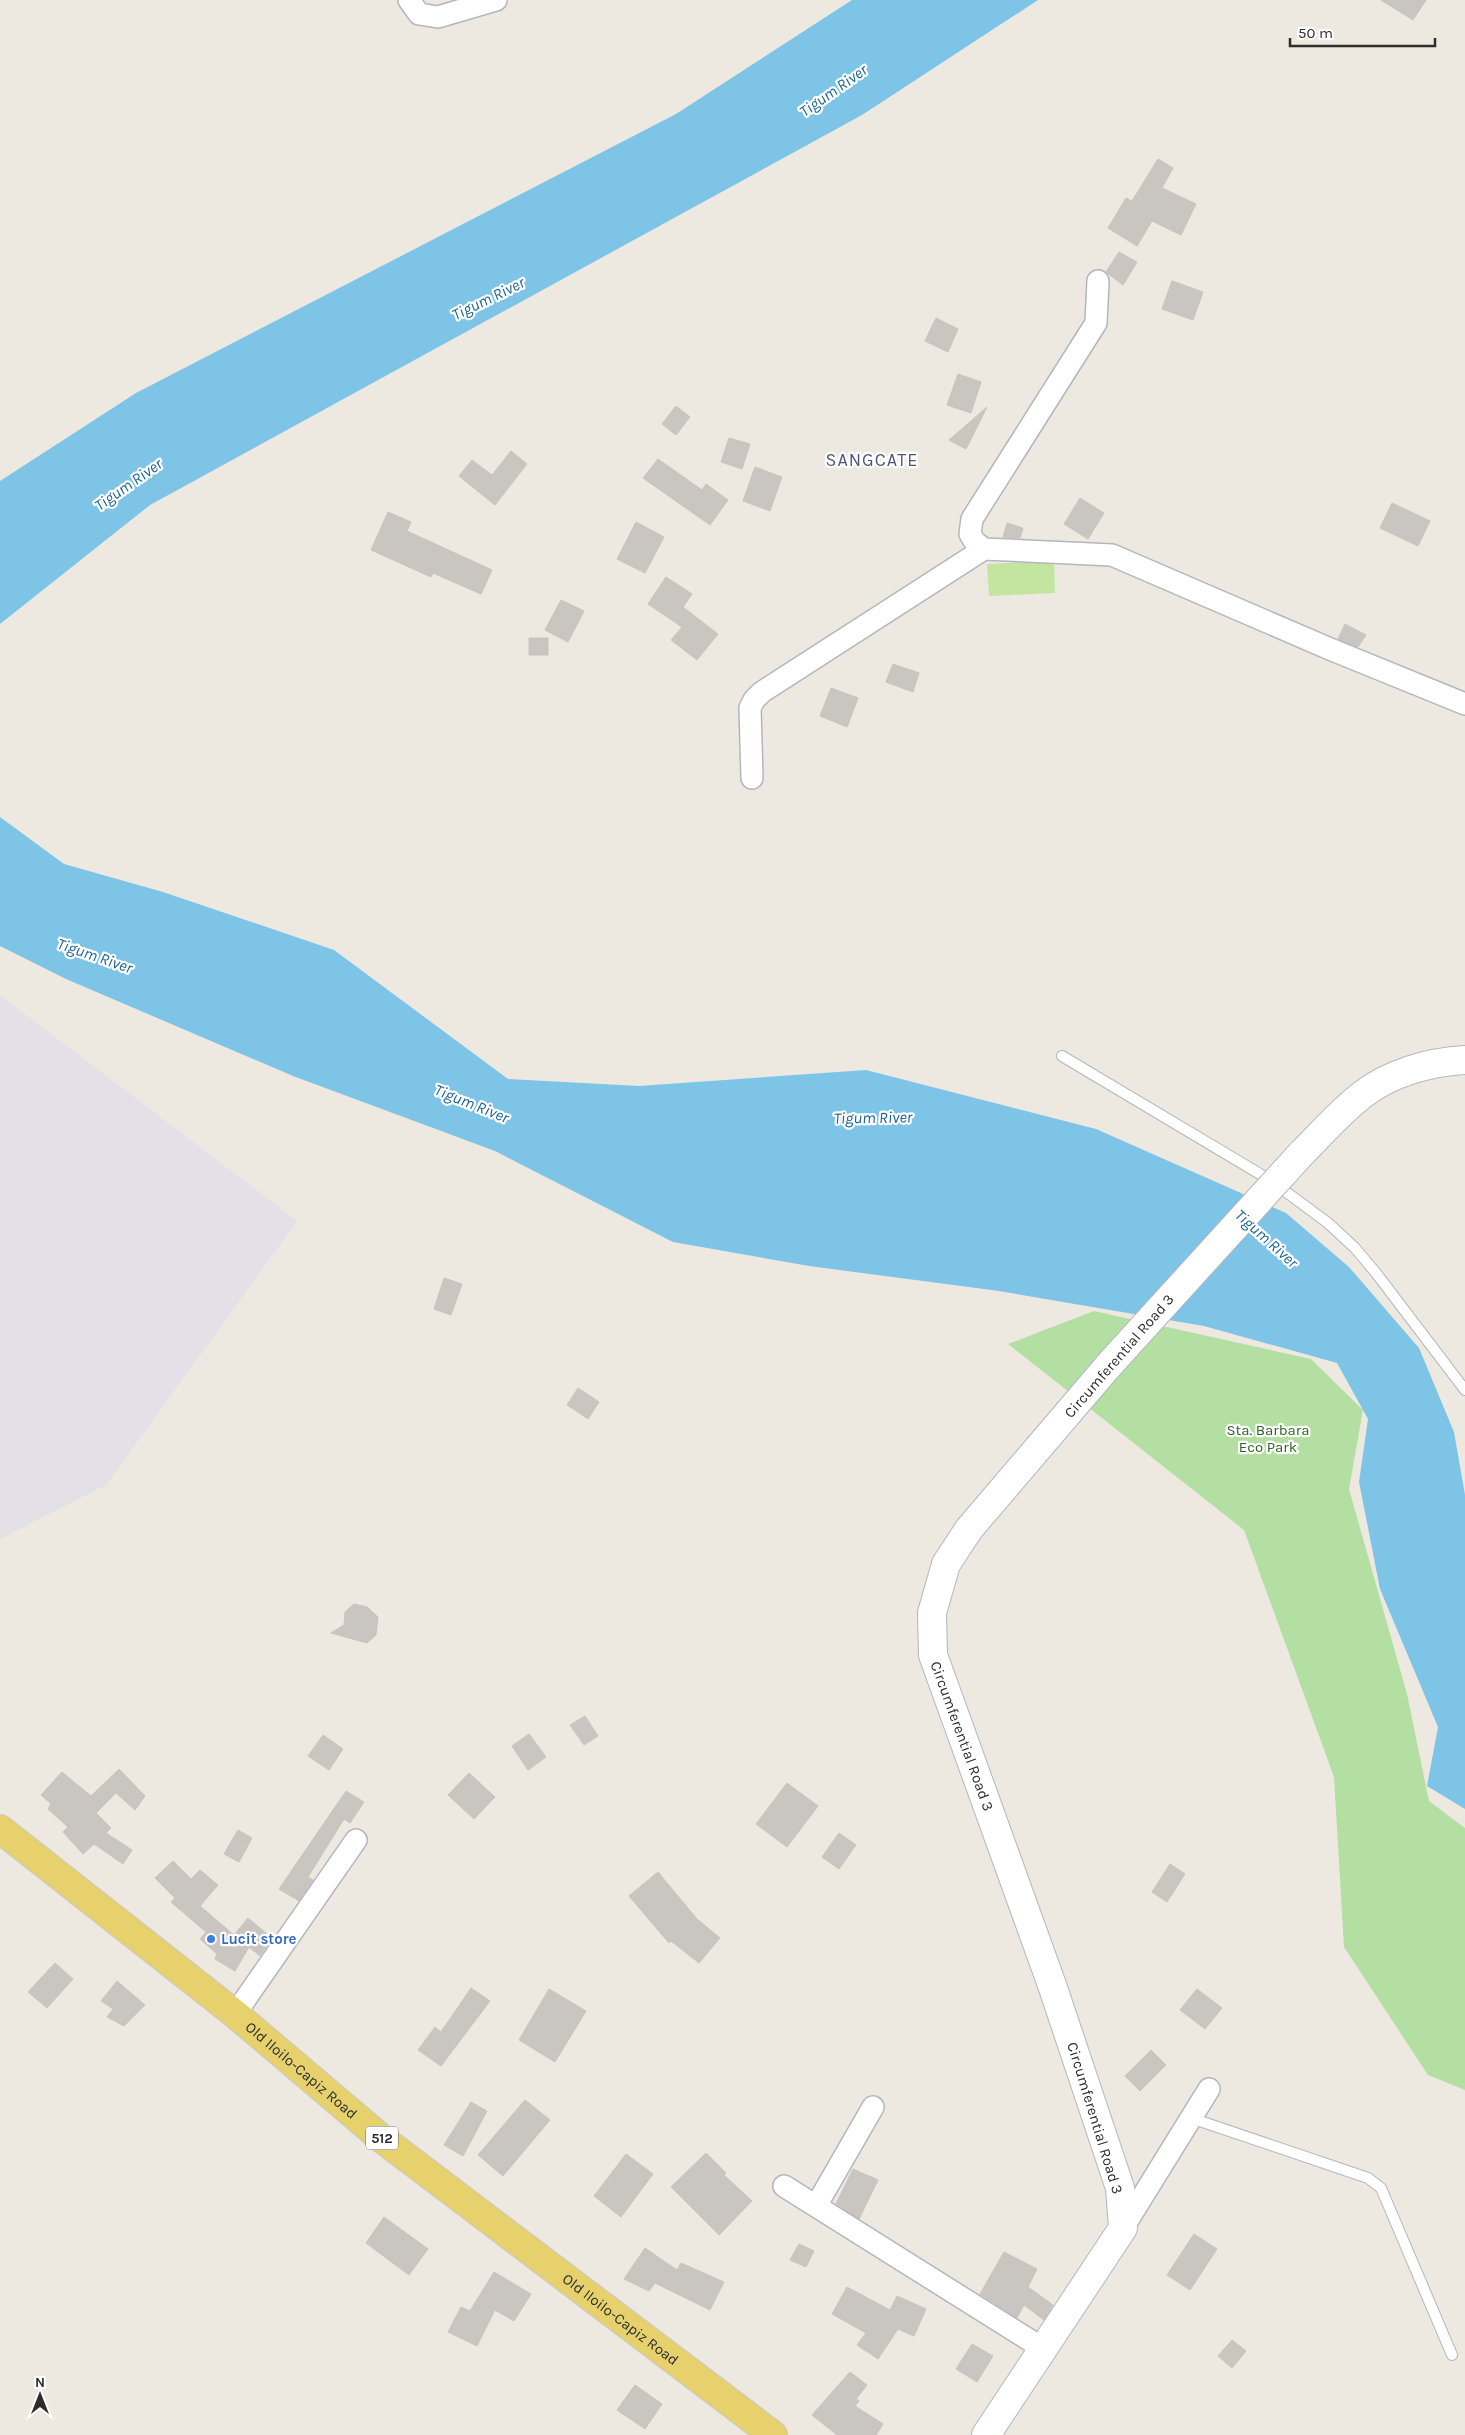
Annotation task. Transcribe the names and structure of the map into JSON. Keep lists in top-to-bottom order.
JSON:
{
  "streets": {
    "main road": ["Circumferential Road 3", "Old Iloilo-Capiz Road", "512"]
  },
  "districts": ["SANGCATE"],
  "water": ["Tigum River"],
  "parks": ["Sta. Barbara Eco Park"],
  "places": ["Lucit store"],
  "scale_bar": "50 m",
  "north": "top"
}
